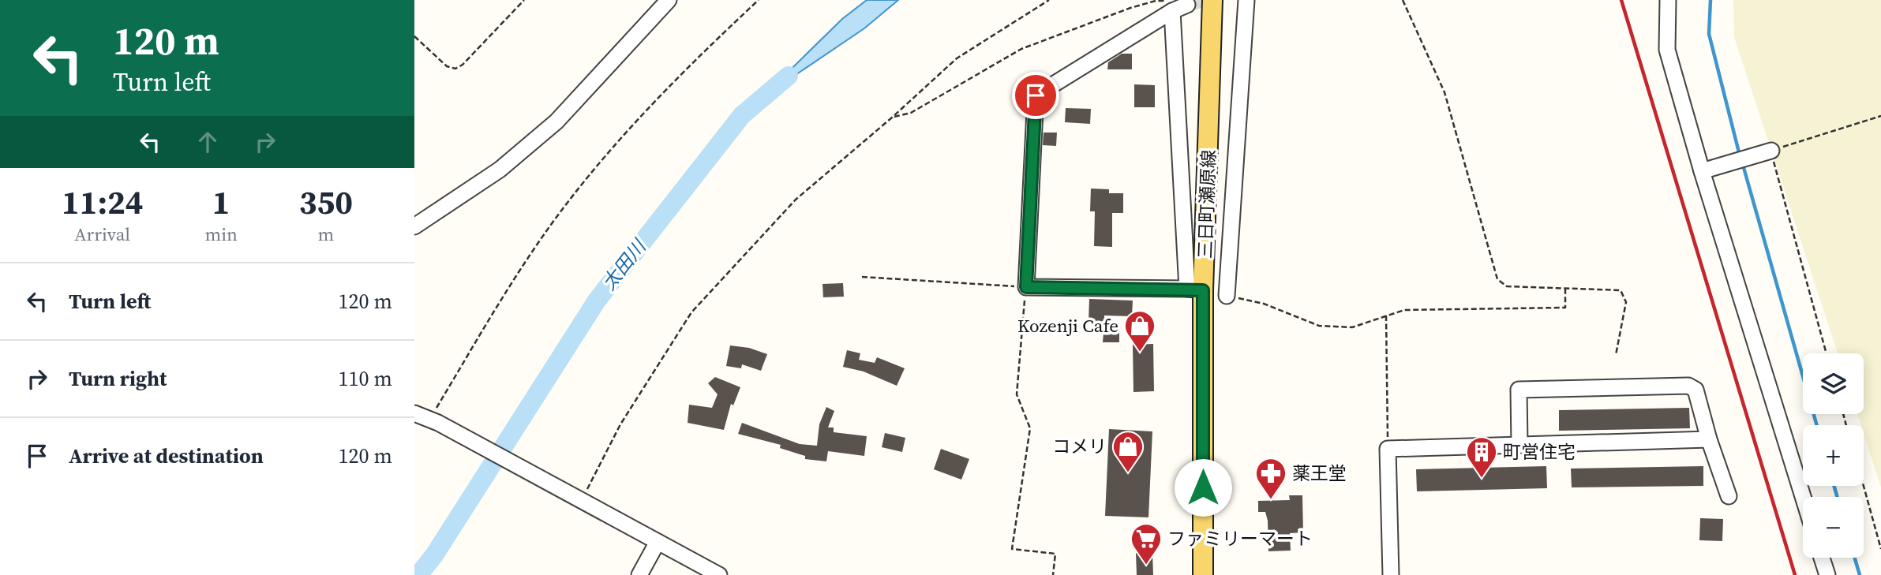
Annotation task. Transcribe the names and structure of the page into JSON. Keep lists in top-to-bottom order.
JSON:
{
  "streets": {
    "main road": ["三日町瀬原線"]
  },
  "water": ["太田川"],
  "places": {
    "shop": ["Kozenji Cafe", "コメリ"],
    "building": ["町営住宅"],
    "pharmacy": ["薬王堂"],
    "supermarket": ["ファミリーマート"]
  },
  "page": {
    "turn": ["120 m", "Turn left"],
    "eta": [
      "11:24",
      "Arrival",
      "1",
      "min",
      "350",
      "m"
    ],
    "list": [
      {
        "name": "Turn left",
        "value": "120 m"
      },
      {
        "name": "Turn right",
        "value": "110 m"
      },
      {
        "name": "Arrive at destination",
        "value": "120 m"
      }
    ],
    "map_buttons": ["+", "−"]
  }
}
